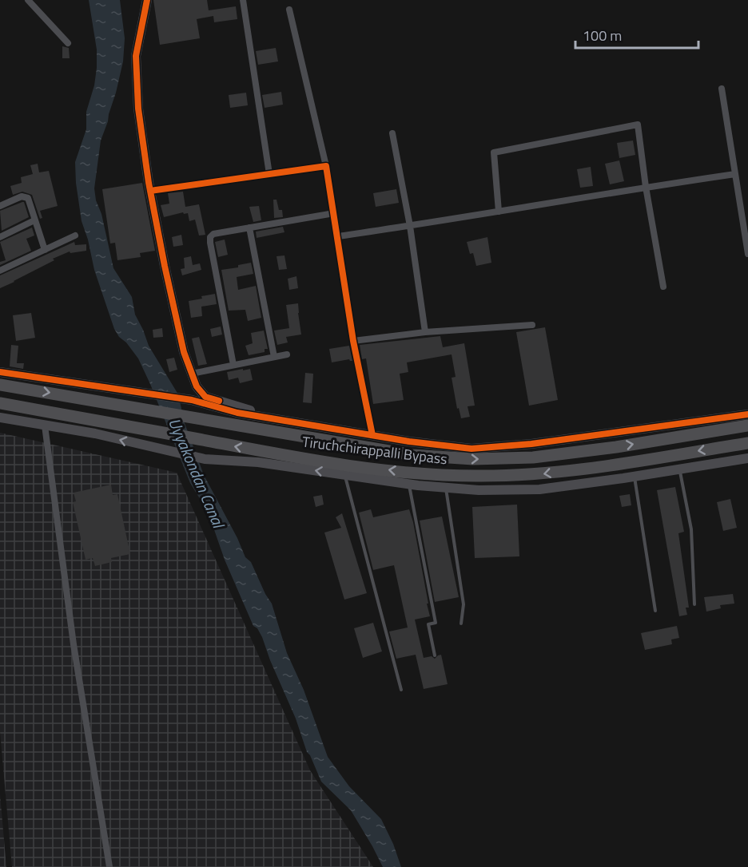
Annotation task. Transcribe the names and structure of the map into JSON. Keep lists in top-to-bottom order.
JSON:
{
  "streets": {
    "highway": ["Tiruchchirappalli Bypass"]
  },
  "water": ["Uyyakondan Canal"],
  "scale_bar": "100 m"
}
